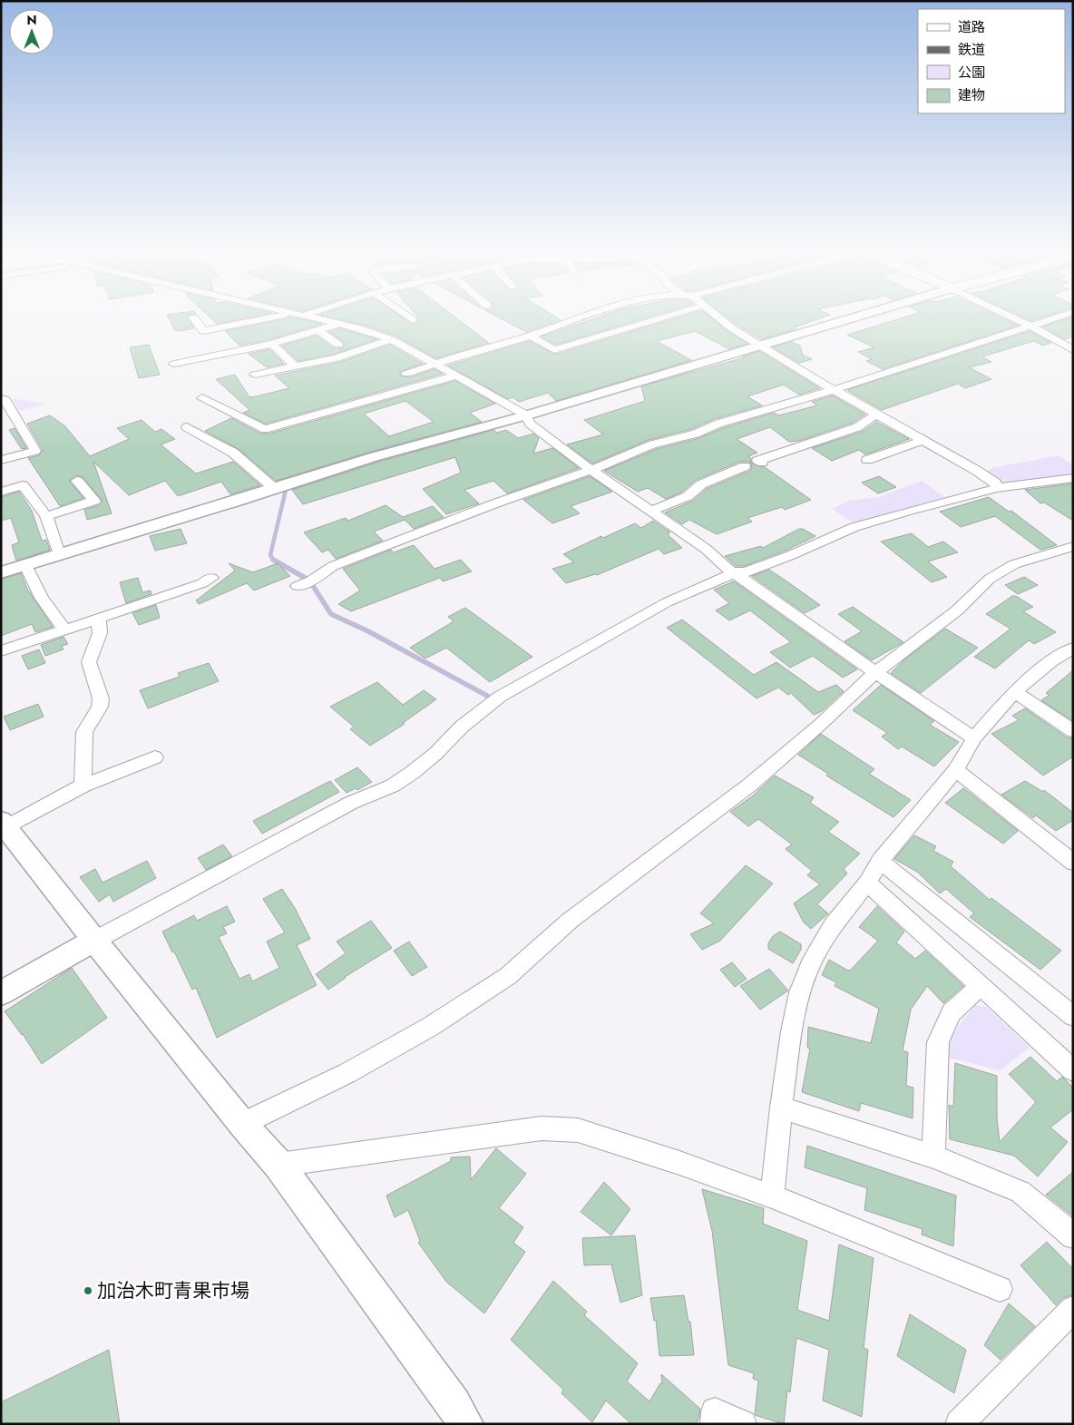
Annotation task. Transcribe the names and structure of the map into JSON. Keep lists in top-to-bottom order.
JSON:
{
  "places": ["加治木町青果市場"],
  "legend": [
    "道路",
    "鉄道",
    "公園",
    "建物"
  ],
  "north": "top"
}
